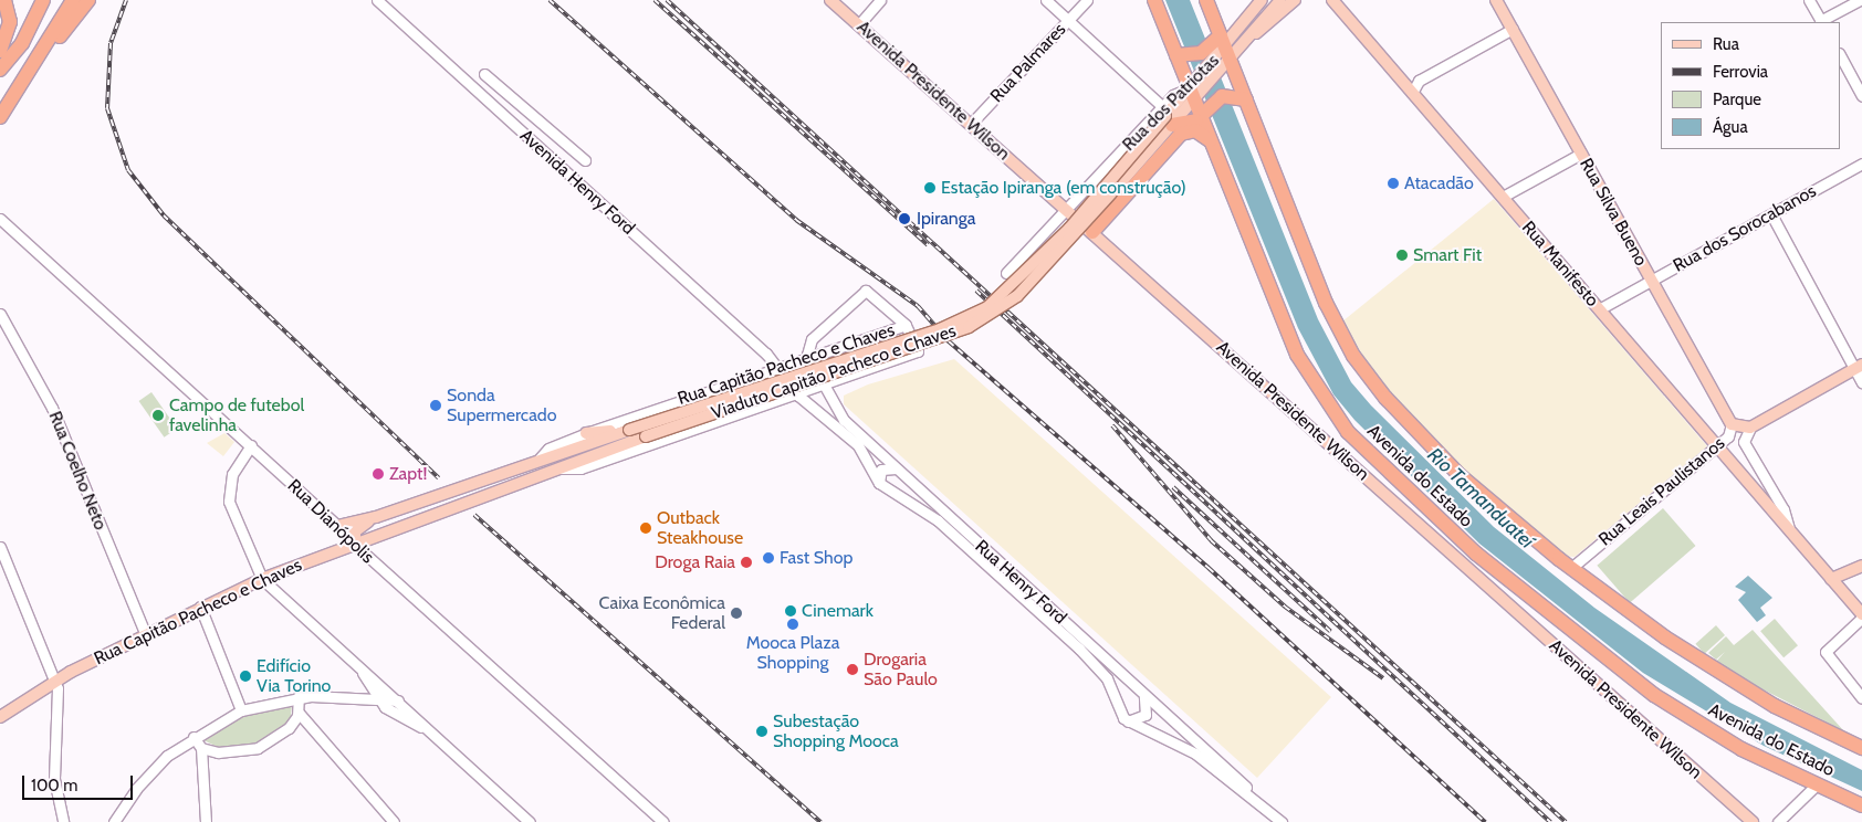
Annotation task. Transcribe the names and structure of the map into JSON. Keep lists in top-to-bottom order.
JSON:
{
  "streets": {
    "highway": ["Avenida do Estado"],
    "main road": [
      "Avenida Presidente Wilson",
      "Rua dos Patriotas",
      "Rua Silva Bueno",
      "Rua Manifesto",
      "Rua Capitão Pacheco e Chaves",
      "Viaduto Capitão Pacheco e Chaves",
      "Rua Leais Paulistanos",
      "Rua Dianópolis"
    ],
    "street": [
      "Rua Palmares",
      "Avenida Henry Ford",
      "Rua dos Sorocabanos",
      "Rua Coelho Neto",
      "Rua Henry Ford"
    ]
  },
  "crossings": [
    ["Rua Palmares", "Avenida Presidente Wilson"],
    ["Avenida Presidente Wilson", "Rua dos Patriotas"],
    ["Rua dos Patriotas", "Viaduto Capitão Pacheco e Chaves"],
    ["Rua dos Patriotas", "Avenida do Estado"],
    ["Avenida Henry Ford", "Rua Capitão Pacheco e Chaves"],
    ["Rua Silva Bueno", "Rua dos Sorocabanos"],
    ["Rua Silva Bueno", "Rua Leais Paulistanos"],
    ["Rua dos Sorocabanos", "Rua Manifesto"],
    ["Rua Manifesto", "Rua Leais Paulistanos"],
    ["Rua Capitão Pacheco e Chaves", "Viaduto Capitão Pacheco e Chaves"],
    ["Rua Capitão Pacheco e Chaves", "Rua Coelho Neto"],
    ["Rua Capitão Pacheco e Chaves", "Rua Dianópolis"],
    ["Rua Capitão Pacheco e Chaves", "Rua Henry Ford"],
    ["Viaduto Capitão Pacheco e Chaves", "Avenida do Estado"],
    ["Avenida do Estado", "Rua Leais Paulistanos"]
  ],
  "water": ["Rio Tamanduateí"],
  "places": [
    "Atacadão",
    "Estação Ipiranga (em construção)",
    "Ipiranga",
    "Smart Fit",
    "Sonda Supermercado",
    "Campo de futebol favelinha",
    "Zapt!",
    "Outback Steakhouse",
    "Fast Shop",
    "Droga Raia",
    "Cinemark",
    "Caixa Econômica Federal",
    "Mooca Plaza Shopping",
    "Drogaria São Paulo",
    "Edifício Via Torino",
    "Subestação Shopping Mooca"
  ],
  "legend": [
    "Rua",
    "Ferrovia",
    "Parque",
    "Água"
  ],
  "scale_bar": "100 m"
}
